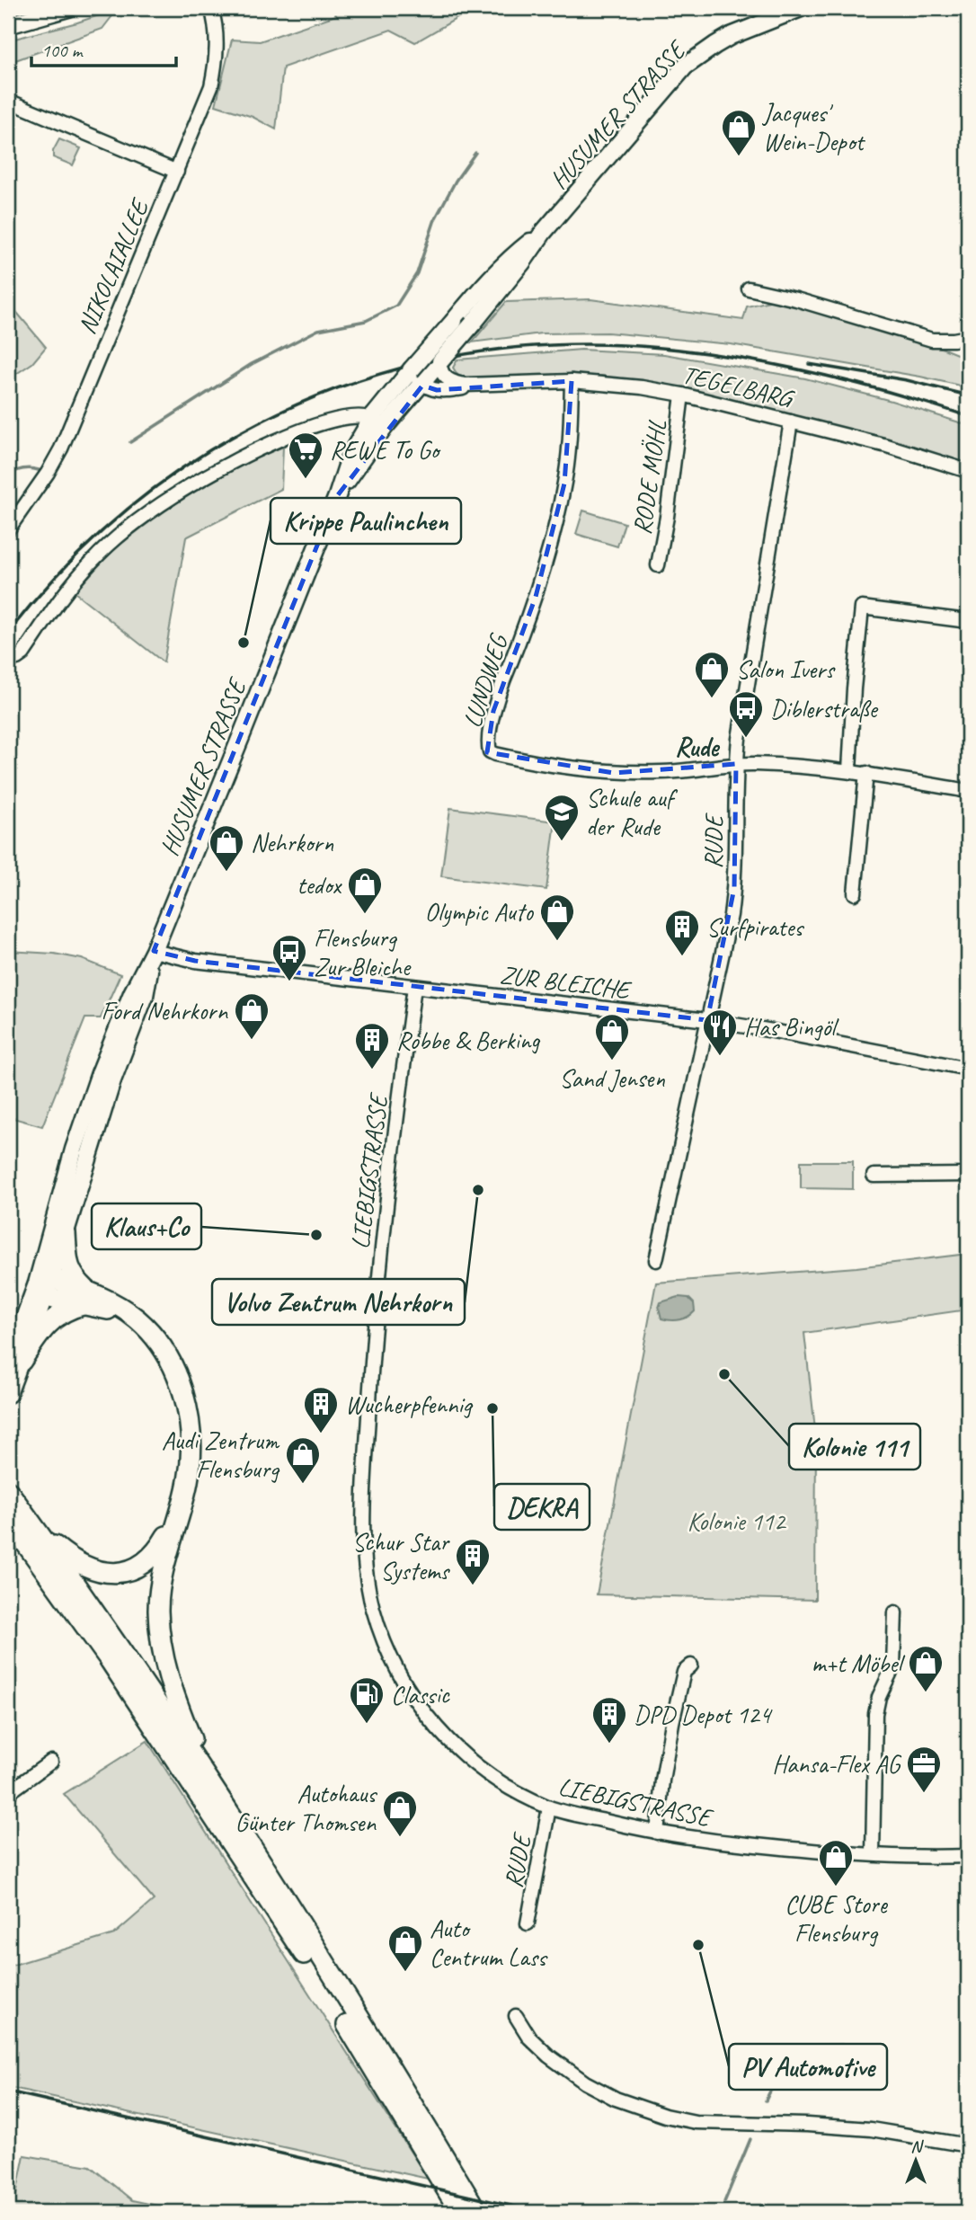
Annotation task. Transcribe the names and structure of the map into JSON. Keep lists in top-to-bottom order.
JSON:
{
  "streets": {
    "main road": ["HUSUMER STRASSE"],
    "street": [
      "NIKOLAIALLEE",
      "TEGELBARG",
      "RODE MÖHL",
      "LUNDWEG",
      "RUDE",
      "ZUR BLEICHE",
      "LIEBIGSTRASSE"
    ]
  },
  "crossings": [
    ["HUSUMER STRASSE", "TEGELBARG"],
    ["HUSUMER STRASSE", "ZUR BLEICHE"],
    ["TEGELBARG", "RODE MÖHL"],
    ["TEGELBARG", "LUNDWEG"],
    ["TEGELBARG", "RUDE"],
    ["LUNDWEG", "RUDE"],
    ["RUDE", "ZUR BLEICHE"],
    ["RUDE", "LIEBIGSTRASSE"],
    ["ZUR BLEICHE", "LIEBIGSTRASSE"]
  ],
  "districts": ["Rude"],
  "parks": ["Kolonie 112"],
  "places": {
    "shop": [
      "Jacques' Wein-Depot",
      "Salon Ivers",
      "Nehrkorn",
      "tedox",
      "Olympic Auto",
      "Ford Nehrkorn",
      "Sand Jensen",
      "Audi Zentrum Flensburg",
      "m+t Möbel",
      "Autohaus Günter Thomsen",
      "CUBE Store Flensburg",
      "Auto Centrum Lass"
    ],
    "supermarket": ["REWE To Go"],
    "other": [
      "Krippe Paulinchen",
      "Volvo Zentrum Nehrkorn",
      "Klaus+Co",
      "Kolonie 111",
      "DEKRA",
      "PV Automotive"
    ],
    "bus stop": ["Diblerstraße", "Flensburg Zur Bleiche"],
    "school or university": ["Schule auf der Rude"],
    "building": [
      "Surfpirates",
      "Robbe & Berking",
      "Wucherpfennig",
      "Schur Star Systems",
      "DPD Depot 124"
    ],
    "restaurant": ["Has Bingöl"],
    "fuel station": ["Classic"],
    "office": ["Hansa-Flex AG"]
  },
  "scale_bar": "100 m",
  "north": "top"
}
